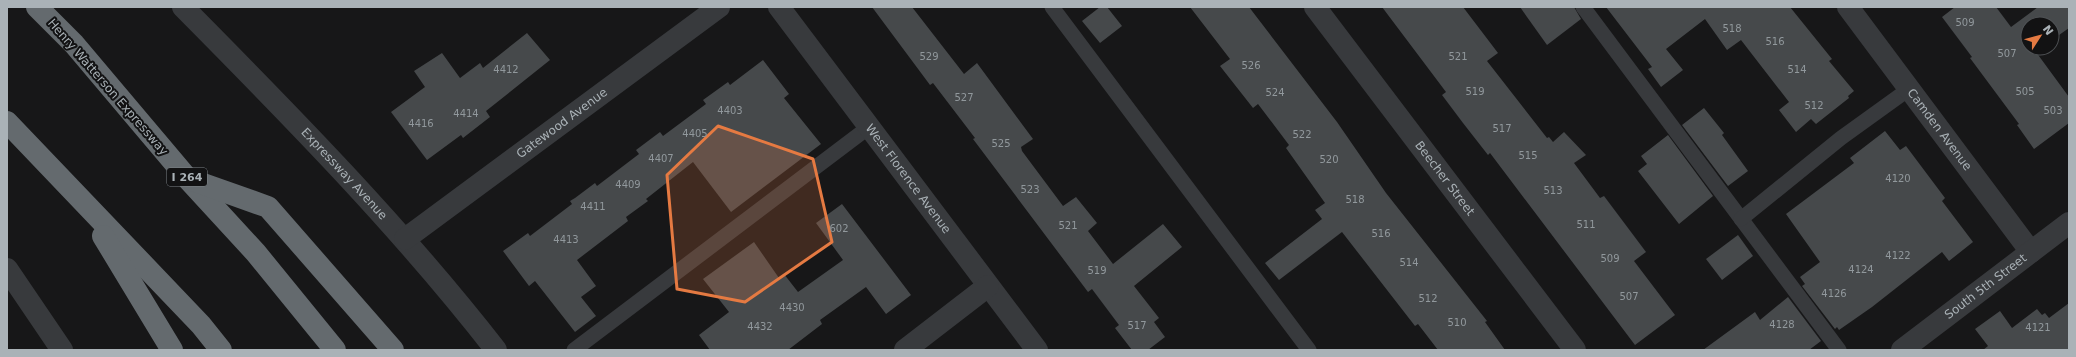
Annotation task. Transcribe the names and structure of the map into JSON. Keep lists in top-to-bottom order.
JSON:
{
  "streets": {
    "highway": ["Henry Watterson Expressway", "I 264"],
    "street": [
      "Gatewood Avenue",
      "Camden Avenue",
      "Expressway Avenue",
      "Beecher Street",
      "West Florence Avenue",
      "South 5th Street"
    ]
  },
  "crossings": [
    ["Gatewood Avenue", "Expressway Avenue"],
    ["Camden Avenue", "South 5th Street"]
  ],
  "house_numbers": [
    "509",
    "518",
    "516",
    "507",
    "529",
    "521",
    "526",
    "4412",
    "514",
    "519",
    "505",
    "524",
    "527",
    "512",
    "4403",
    "503",
    "4414",
    "4416",
    "517",
    "4405",
    "522",
    "525",
    "515",
    "4407",
    "520",
    "4120",
    "4409",
    "523",
    "513",
    "518",
    "4411",
    "511",
    "521",
    "602",
    "516",
    "4413",
    "4122",
    "509",
    "514",
    "4124",
    "519",
    "4126",
    "507",
    "512",
    "4430",
    "510",
    "4128",
    "517",
    "4432",
    "4121"
  ],
  "north": "top right"
}
